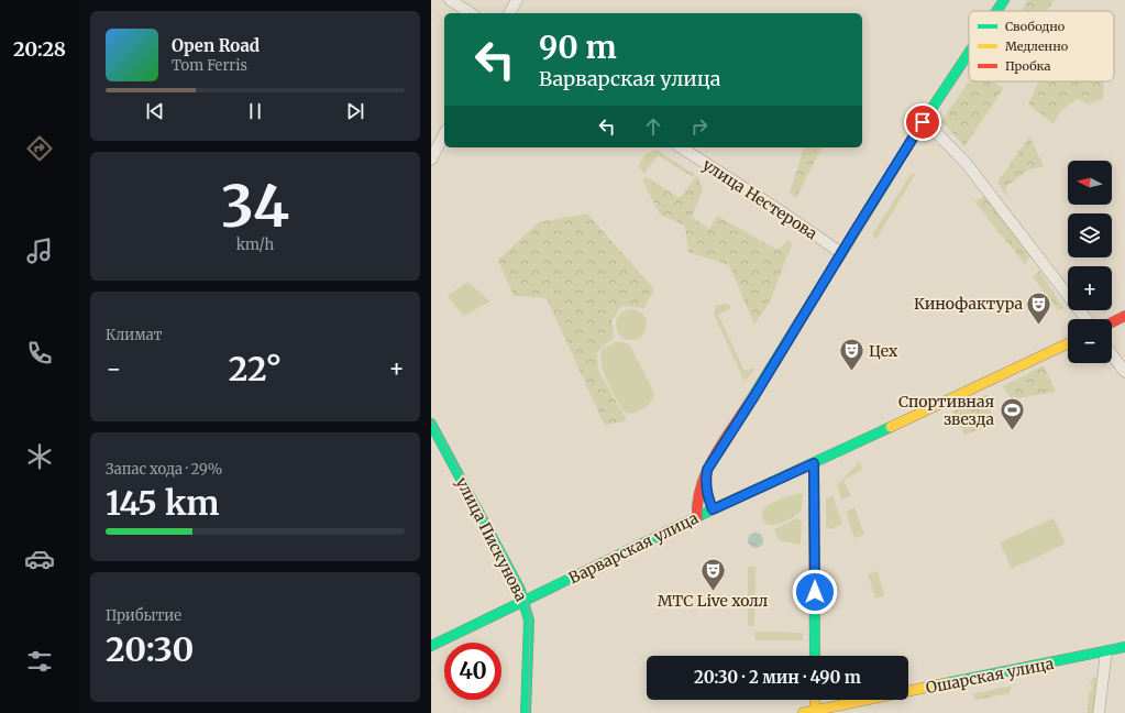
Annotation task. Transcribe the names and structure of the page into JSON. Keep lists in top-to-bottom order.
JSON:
{
  "streets": {
    "street": [
      "улица Нестерова",
      "улица Пискунова",
      "Варварская улица",
      "Ошарская улица"
    ]
  },
  "crossings": [
    ["улица Пискунова", "Варварская улица"]
  ],
  "places": {
    "theatre": ["Кинофактура", "Цех", "МТС Live холл"],
    "sports": ["Спортивная звезда"]
  },
  "legend": ["Свободно", "Медленно", "Пробка"],
  "north": "left",
  "page": {
    "tabs": "20:28",
    "turn": ["90 m", "Варварская улица"],
    "song": ["Open Road", "Tom Ferris"],
    "tile": [
      ["34", "km/h"],
      "Климат",
      ["Запас хода · 29%", "145 km"],
      ["Прибытие", "20:30"]
    ],
    "map_buttons": ["+", "−"],
    "heat": ["−", "22°", "+"],
    "limit": "40",
    "trip": "20:30 · 2 мин · 490 m"
  }
}
